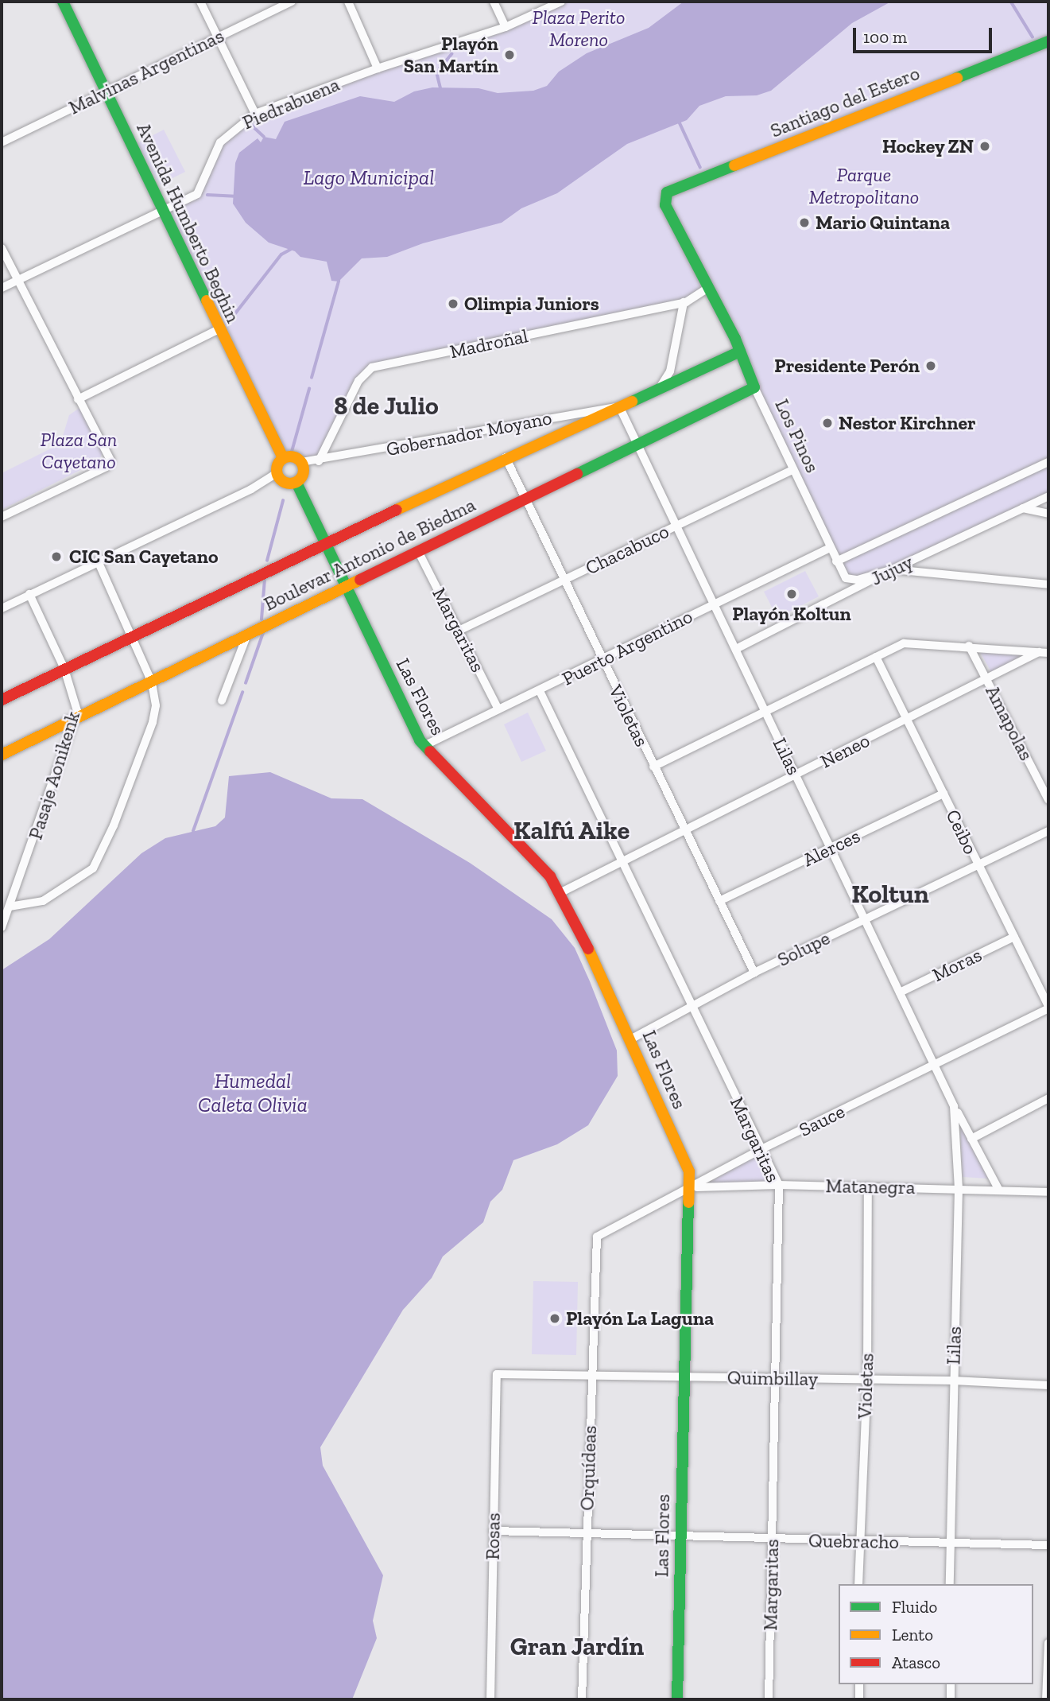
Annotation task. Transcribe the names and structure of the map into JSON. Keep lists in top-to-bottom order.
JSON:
{
  "streets": {
    "street": [
      "Malvinas Argentinas",
      "Santiago del Estero",
      "Piedrabuena",
      "Avenida Humberto Beghin",
      "Madroñal",
      "Gobernador Moyano",
      "Los Pinos",
      "Chacabuco",
      "Boulevar Antonio de Biedma",
      "Jujuy",
      "Margaritas",
      "Puerto Argentino",
      "Las Flores",
      "Violetas",
      "Amapolas",
      "Neneo",
      "Lilas",
      "Pasaje Aonikenk",
      "Ceibo",
      "Alerces",
      "Solupe",
      "Moras",
      "Sauce",
      "Matanegra",
      "Quimbillay",
      "Orquídeas",
      "Rosas",
      "Quebracho"
    ]
  },
  "crossings": [
    ["Malvinas Argentinas", "Avenida Humberto Beghin"],
    ["Santiago del Estero", "Los Pinos"],
    ["Piedrabuena", "Avenida Humberto Beghin"],
    ["Avenida Humberto Beghin", "Gobernador Moyano"],
    ["Madroñal", "Gobernador Moyano"],
    ["Madroñal", "Los Pinos"],
    ["Gobernador Moyano", "Boulevar Antonio de Biedma"],
    ["Gobernador Moyano", "Lilas"],
    ["Los Pinos", "Chacabuco"],
    ["Los Pinos", "Boulevar Antonio de Biedma"],
    ["Los Pinos", "Jujuy"],
    ["Los Pinos", "Puerto Argentino"],
    ["Chacabuco", "Margaritas"],
    ["Chacabuco", "Violetas"],
    ["Chacabuco", "Lilas"],
    ["Boulevar Antonio de Biedma", "Margaritas"],
    ["Boulevar Antonio de Biedma", "Las Flores"],
    ["Boulevar Antonio de Biedma", "Violetas"],
    ["Boulevar Antonio de Biedma", "Lilas"],
    ["Boulevar Antonio de Biedma", "Pasaje Aonikenk"],
    ["Jujuy", "Lilas"],
    ["Margaritas", "Puerto Argentino"],
    ["Margaritas", "Neneo"],
    ["Margaritas", "Solupe"],
    ["Margaritas", "Sauce"],
    ["Margaritas", "Matanegra"],
    ["Margaritas", "Quimbillay"],
    ["Margaritas", "Quebracho"],
    ["Puerto Argentino", "Las Flores"],
    ["Puerto Argentino", "Violetas"],
    ["Puerto Argentino", "Lilas"],
    ["Las Flores", "Neneo"],
    ["Las Flores", "Solupe"],
    ["Las Flores", "Sauce"],
    ["Las Flores", "Matanegra"],
    ["Las Flores", "Quimbillay"],
    ["Las Flores", "Quebracho"],
    ["Violetas", "Neneo"],
    ["Violetas", "Alerces"],
    ["Violetas", "Solupe"],
    ["Violetas", "Matanegra"],
    ["Violetas", "Quimbillay"],
    ["Violetas", "Quebracho"],
    ["Amapolas", "Neneo"],
    ["Neneo", "Lilas"],
    ["Neneo", "Ceibo"],
    ["Lilas", "Alerces"],
    ["Lilas", "Solupe"],
    ["Lilas", "Moras"],
    ["Lilas", "Sauce"],
    ["Lilas", "Matanegra"],
    ["Lilas", "Quimbillay"],
    ["Lilas", "Quebracho"],
    ["Ceibo", "Alerces"],
    ["Ceibo", "Solupe"],
    ["Ceibo", "Moras"],
    ["Ceibo", "Sauce"],
    ["Sauce", "Matanegra"],
    ["Sauce", "Orquídeas"],
    ["Quimbillay", "Orquídeas"],
    ["Quimbillay", "Rosas"],
    ["Orquídeas", "Quebracho"],
    ["Rosas", "Quebracho"]
  ],
  "districts": [
    "8 de Julio",
    "Kalfú Aike",
    "Koltun",
    "Gran Jardín"
  ],
  "water": ["Lago Municipal", "Humedal Caleta Olivia"],
  "parks": ["Plaza Perito Moreno", "Parque Metropolitano", "Plaza San Cayetano"],
  "places": [
    "Playón San Martín",
    "Hockey ZN",
    "Mario Quintana",
    "Olimpia Juniors",
    "Presidente Perón",
    "Nestor Kirchner",
    "CIC San Cayetano",
    "Playón Koltun",
    "Playón La Laguna"
  ],
  "legend": ["Fluido", "Lento", "Atasco"],
  "scale_bar": "100 m"
}
